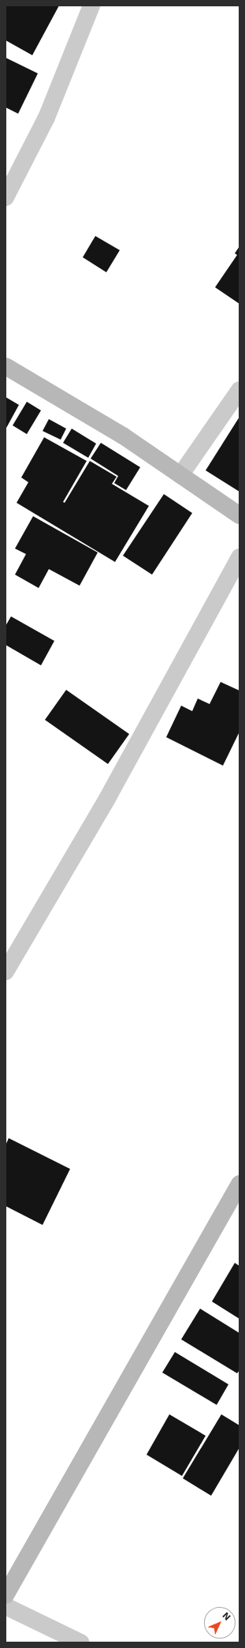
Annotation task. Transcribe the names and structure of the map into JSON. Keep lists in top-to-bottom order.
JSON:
{
  "north": "top right"
}
